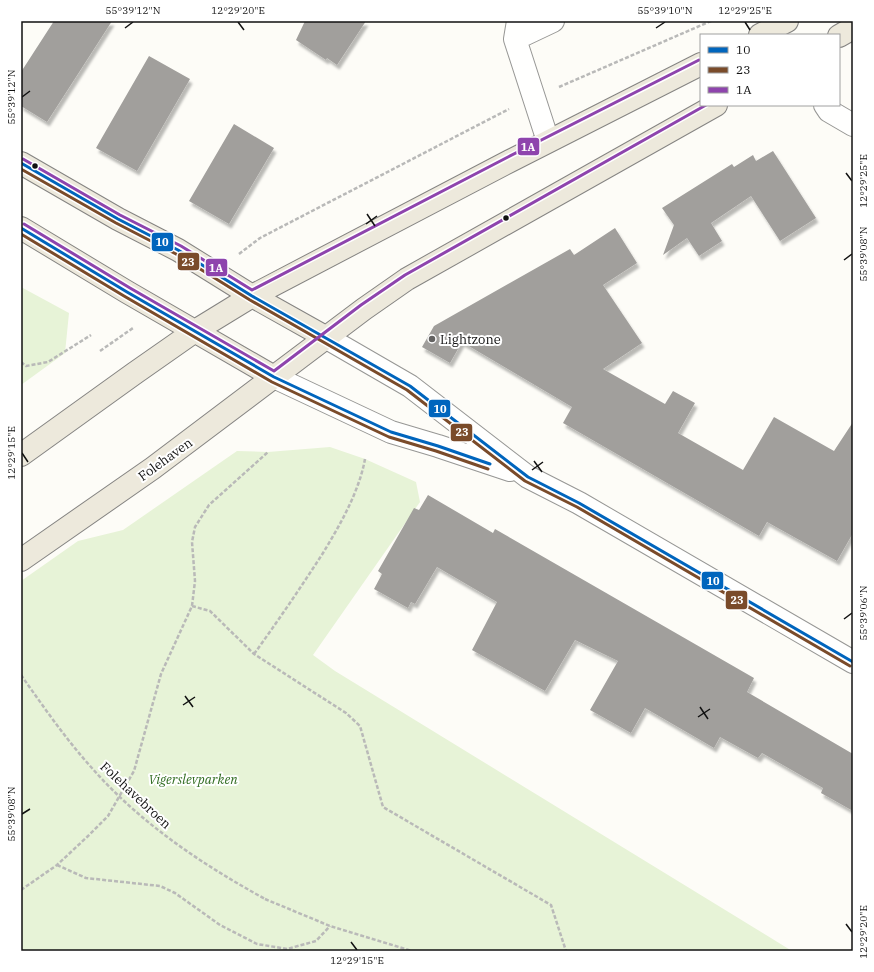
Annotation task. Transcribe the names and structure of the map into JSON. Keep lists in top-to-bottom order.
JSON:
{
  "streets": {
    "main road": ["Folehaven"],
    "path": ["Folehavebroen"]
  },
  "parks": ["Vigerslevparken"],
  "places": ["Lightzone"],
  "lines": ["transit line 1A", "transit line 10", "transit line 23"],
  "legend": ["10", "23", "1A"],
  "coordinates": [
    "55°39'12\"N",
    "12°29'20\"E",
    "55°39'10\"N",
    "12°29'25\"E",
    "55°39'08\"N",
    "12°29'15\"E",
    "55°39'06\"N"
  ]
}
